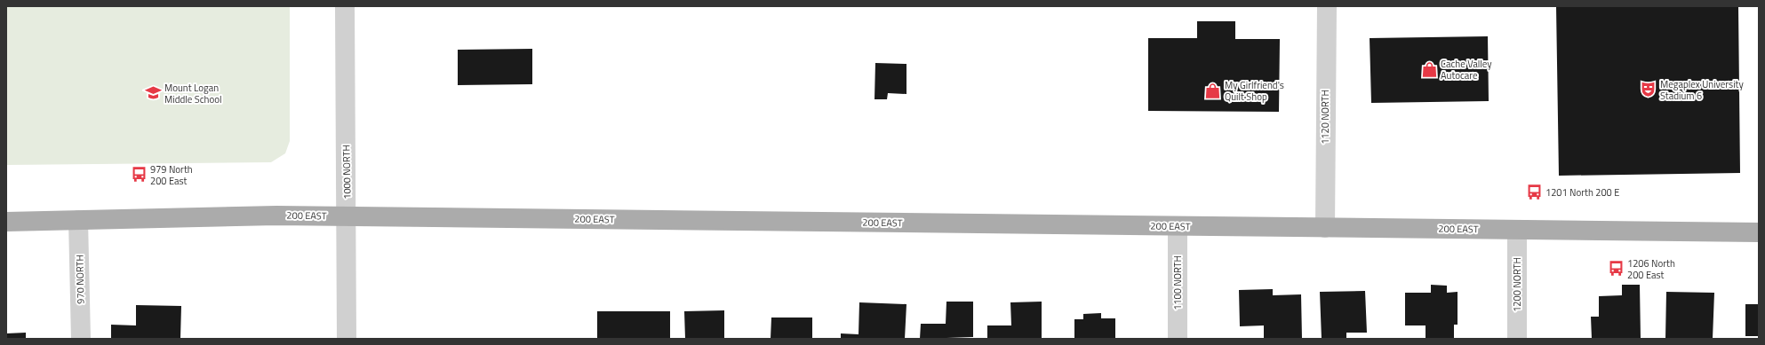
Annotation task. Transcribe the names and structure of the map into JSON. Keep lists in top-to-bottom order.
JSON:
{
  "streets": {
    "main road": ["200 EAST"],
    "street": [
      "1120 NORTH",
      "1000 NORTH",
      "970 NORTH",
      "1100 NORTH",
      "1200 NORTH"
    ]
  },
  "crossings": [
    ["1120 NORTH", "200 EAST"],
    ["1000 NORTH", "200 EAST"],
    ["200 EAST", "970 NORTH"],
    ["200 EAST", "1100 NORTH"],
    ["200 EAST", "1200 NORTH"]
  ],
  "places": {
    "shop": ["Cache Valley Autocare", "My Girlfriend's Quilt Shop"],
    "theatre": ["Megaplex University Stadium 6"],
    "school or university": ["Mount Logan Middle School"],
    "bus stop": ["979 North 200 East", "1201 North 200 E", "1206 North 200 East"]
  }
}
